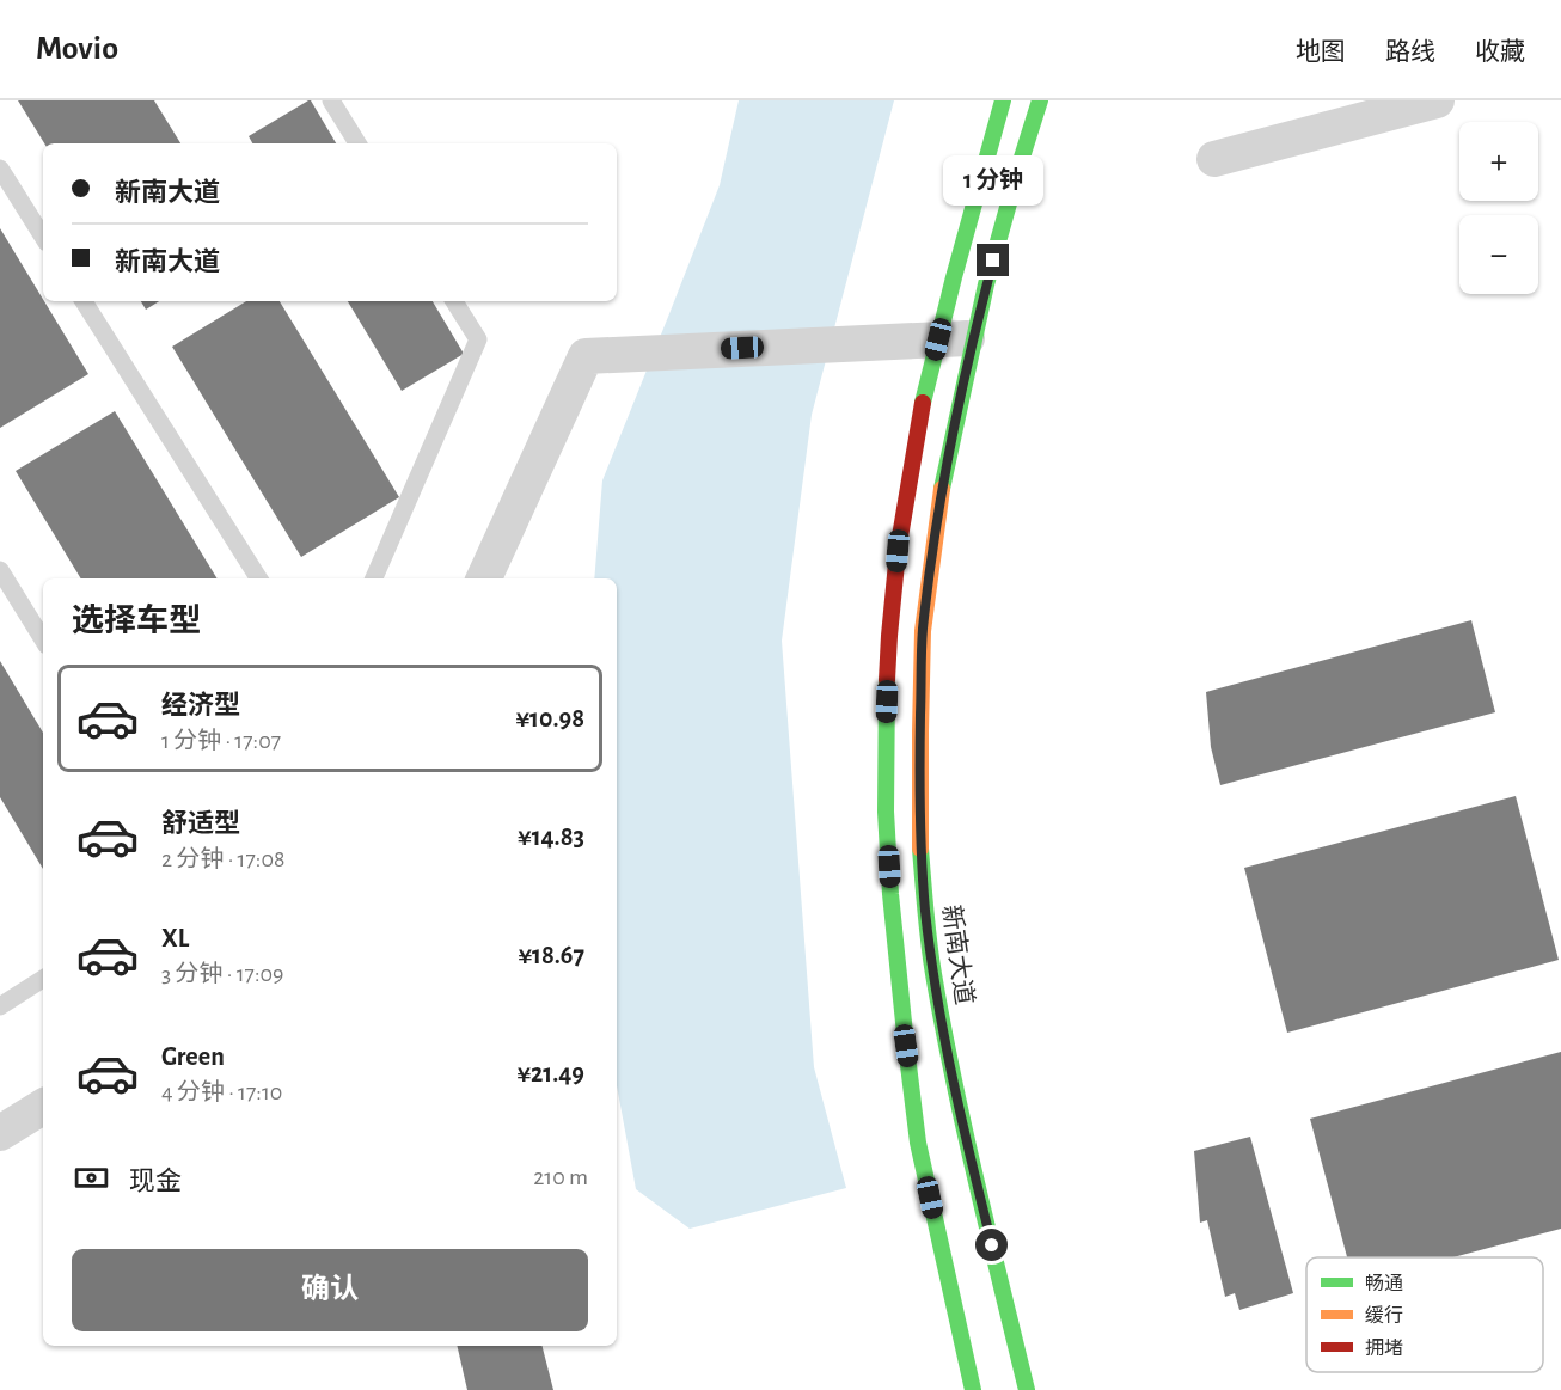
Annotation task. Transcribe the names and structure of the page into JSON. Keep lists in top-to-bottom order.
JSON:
{
  "streets": {
    "main road": ["新南大道"]
  },
  "legend": ["畅通", "缓行", "拥堵"],
  "page": {
    "header": "Movio",
    "nav": ["地图", "路线", "收藏"],
    "map_buttons": ["+", "−"],
    "banner": ["新南大道", "新南大道"],
    "bubble": "1 分钟",
    "heading": "选择车型",
    "list": [
      {
        "name": "经济型",
        "note": "1 分钟 · 17:07",
        "value": "¥10.98"
      },
      {
        "name": "舒适型",
        "note": "2 分钟 · 17:08",
        "value": "¥14.83"
      },
      {
        "name": "XL",
        "note": "3 分钟 · 17:09",
        "value": "¥18.67"
      },
      {
        "name": "Green",
        "note": "4 分钟 · 17:10",
        "value": "¥21.49"
      }
    ],
    "pay": ["现金", "210 m"],
    "buttons": "确认"
  }
}
